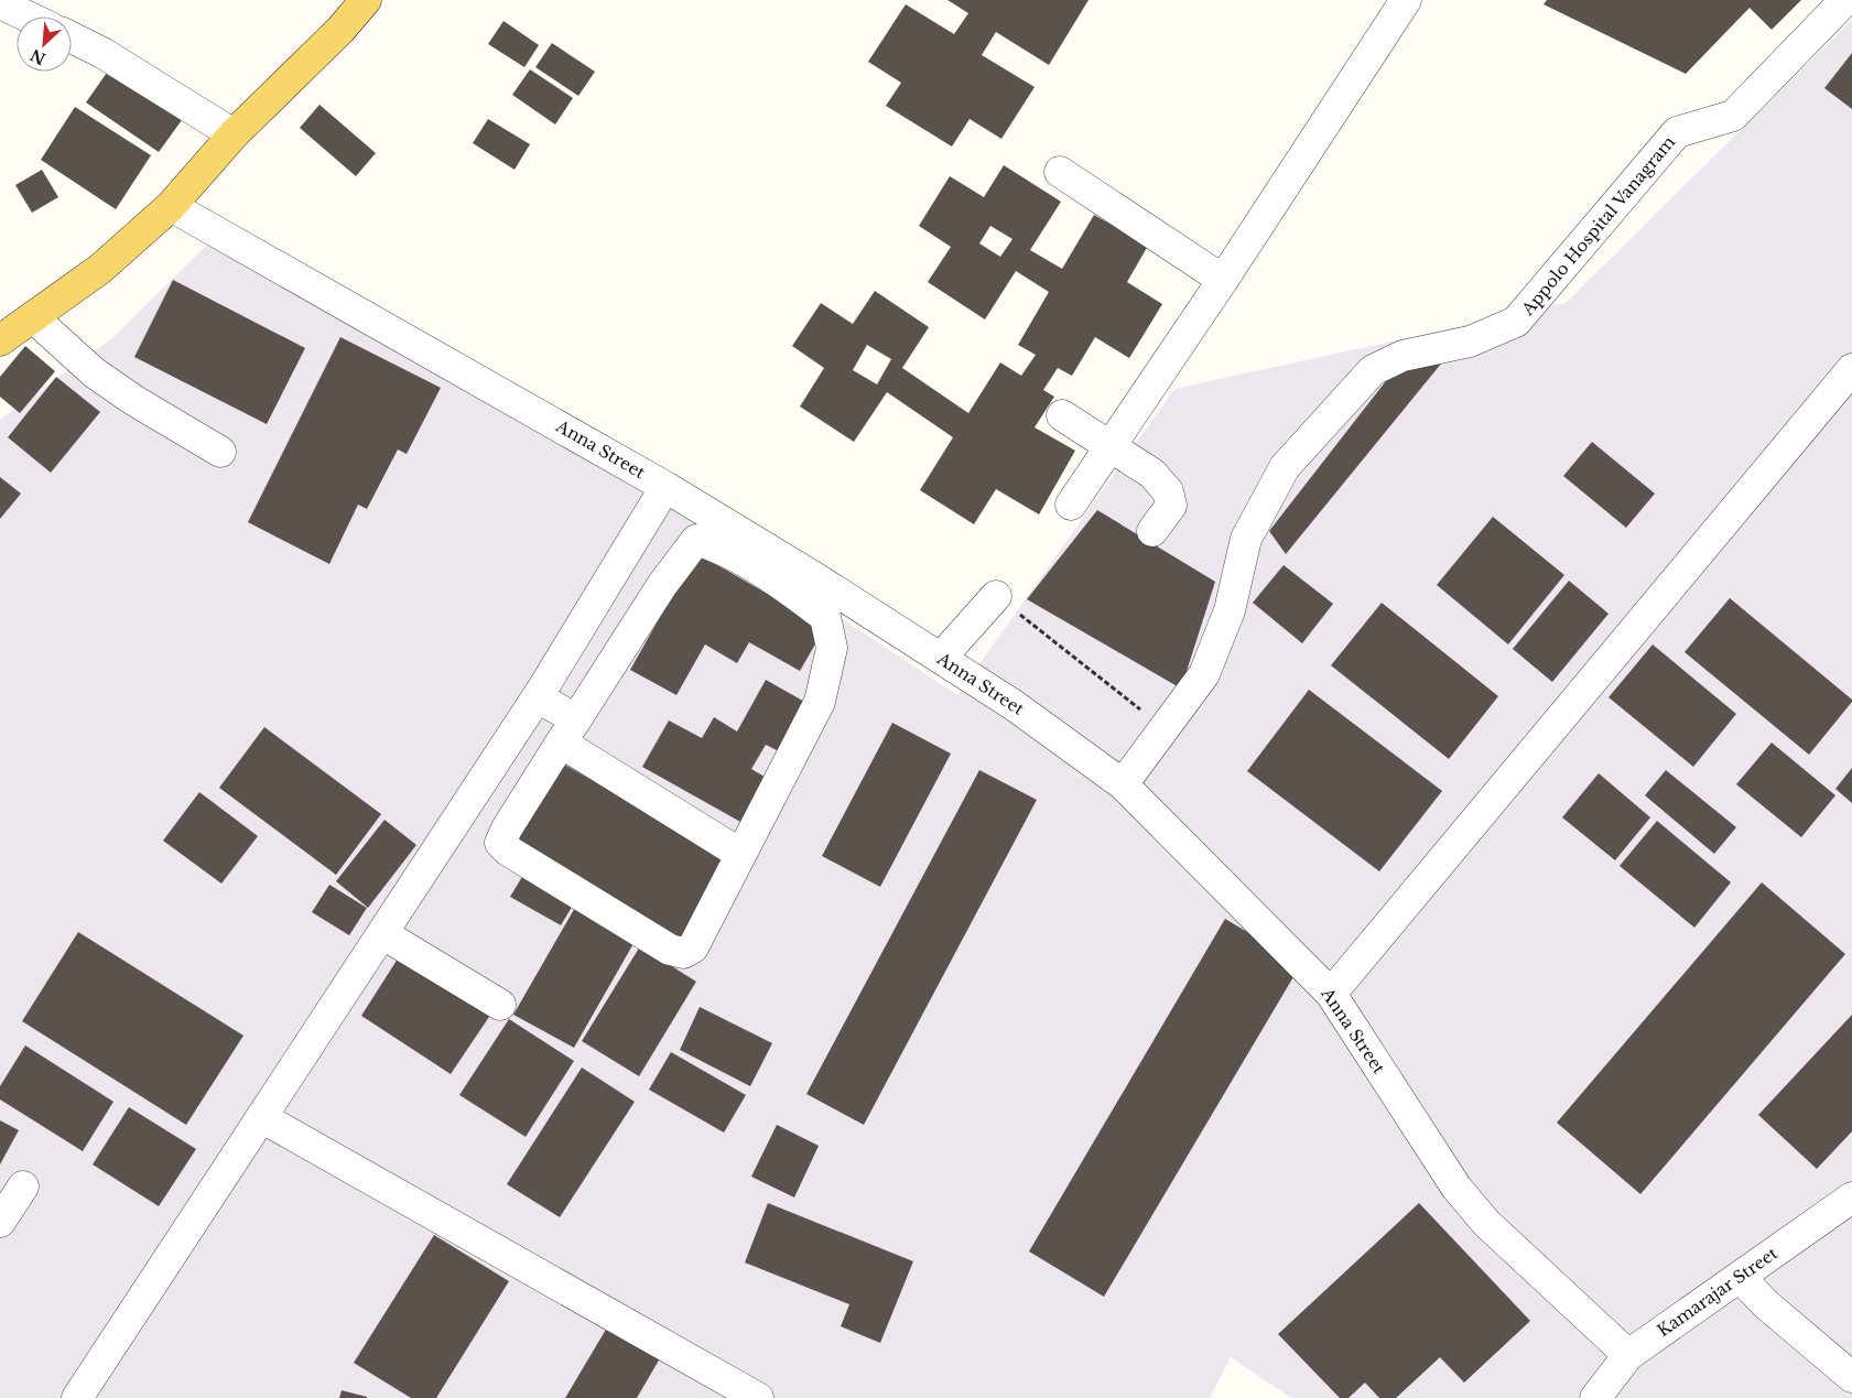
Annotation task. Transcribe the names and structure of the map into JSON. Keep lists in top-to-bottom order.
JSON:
{
  "streets": {
    "street": ["Appolo Hospital Vanagram", "Anna Street", "Kamarajar Street"]
  },
  "crossings": [
    ["Appolo Hospital Vanagram", "Anna Street"],
    ["Anna Street", "Kamarajar Street"]
  ],
  "north": "bottom left"
}
